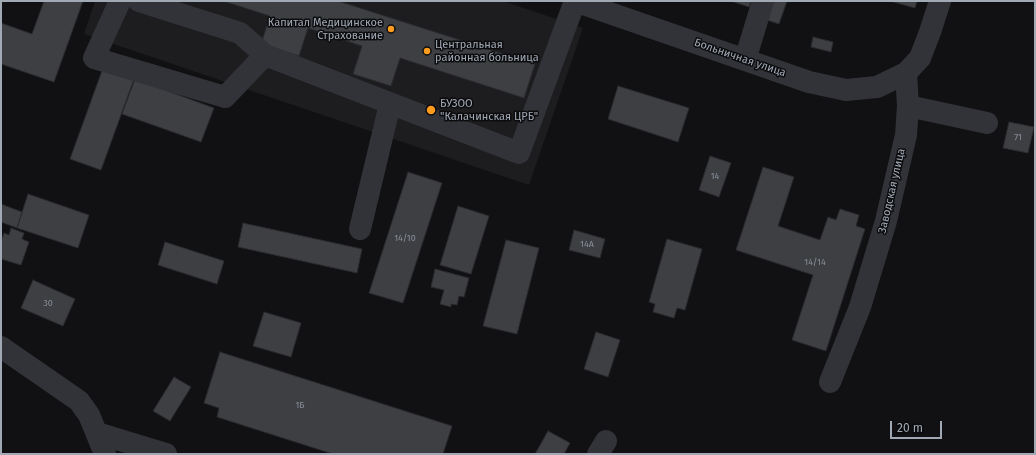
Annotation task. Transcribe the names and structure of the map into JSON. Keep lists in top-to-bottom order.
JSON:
{
  "streets": {
    "street": ["Больничная улица", "Заводская улица"]
  },
  "crossings": [
    ["Больничная улица", "Заводская улица"]
  ],
  "places": ["Капитал Медицинское Страхование", "Центральная районная больница", "БУЗОО \"Калачинская ЦРБ\""],
  "house_numbers": [
    "71",
    "14",
    "14/10",
    "14А",
    "14/14",
    "30",
    "1Б"
  ],
  "scale_bar": "20 m"
}
